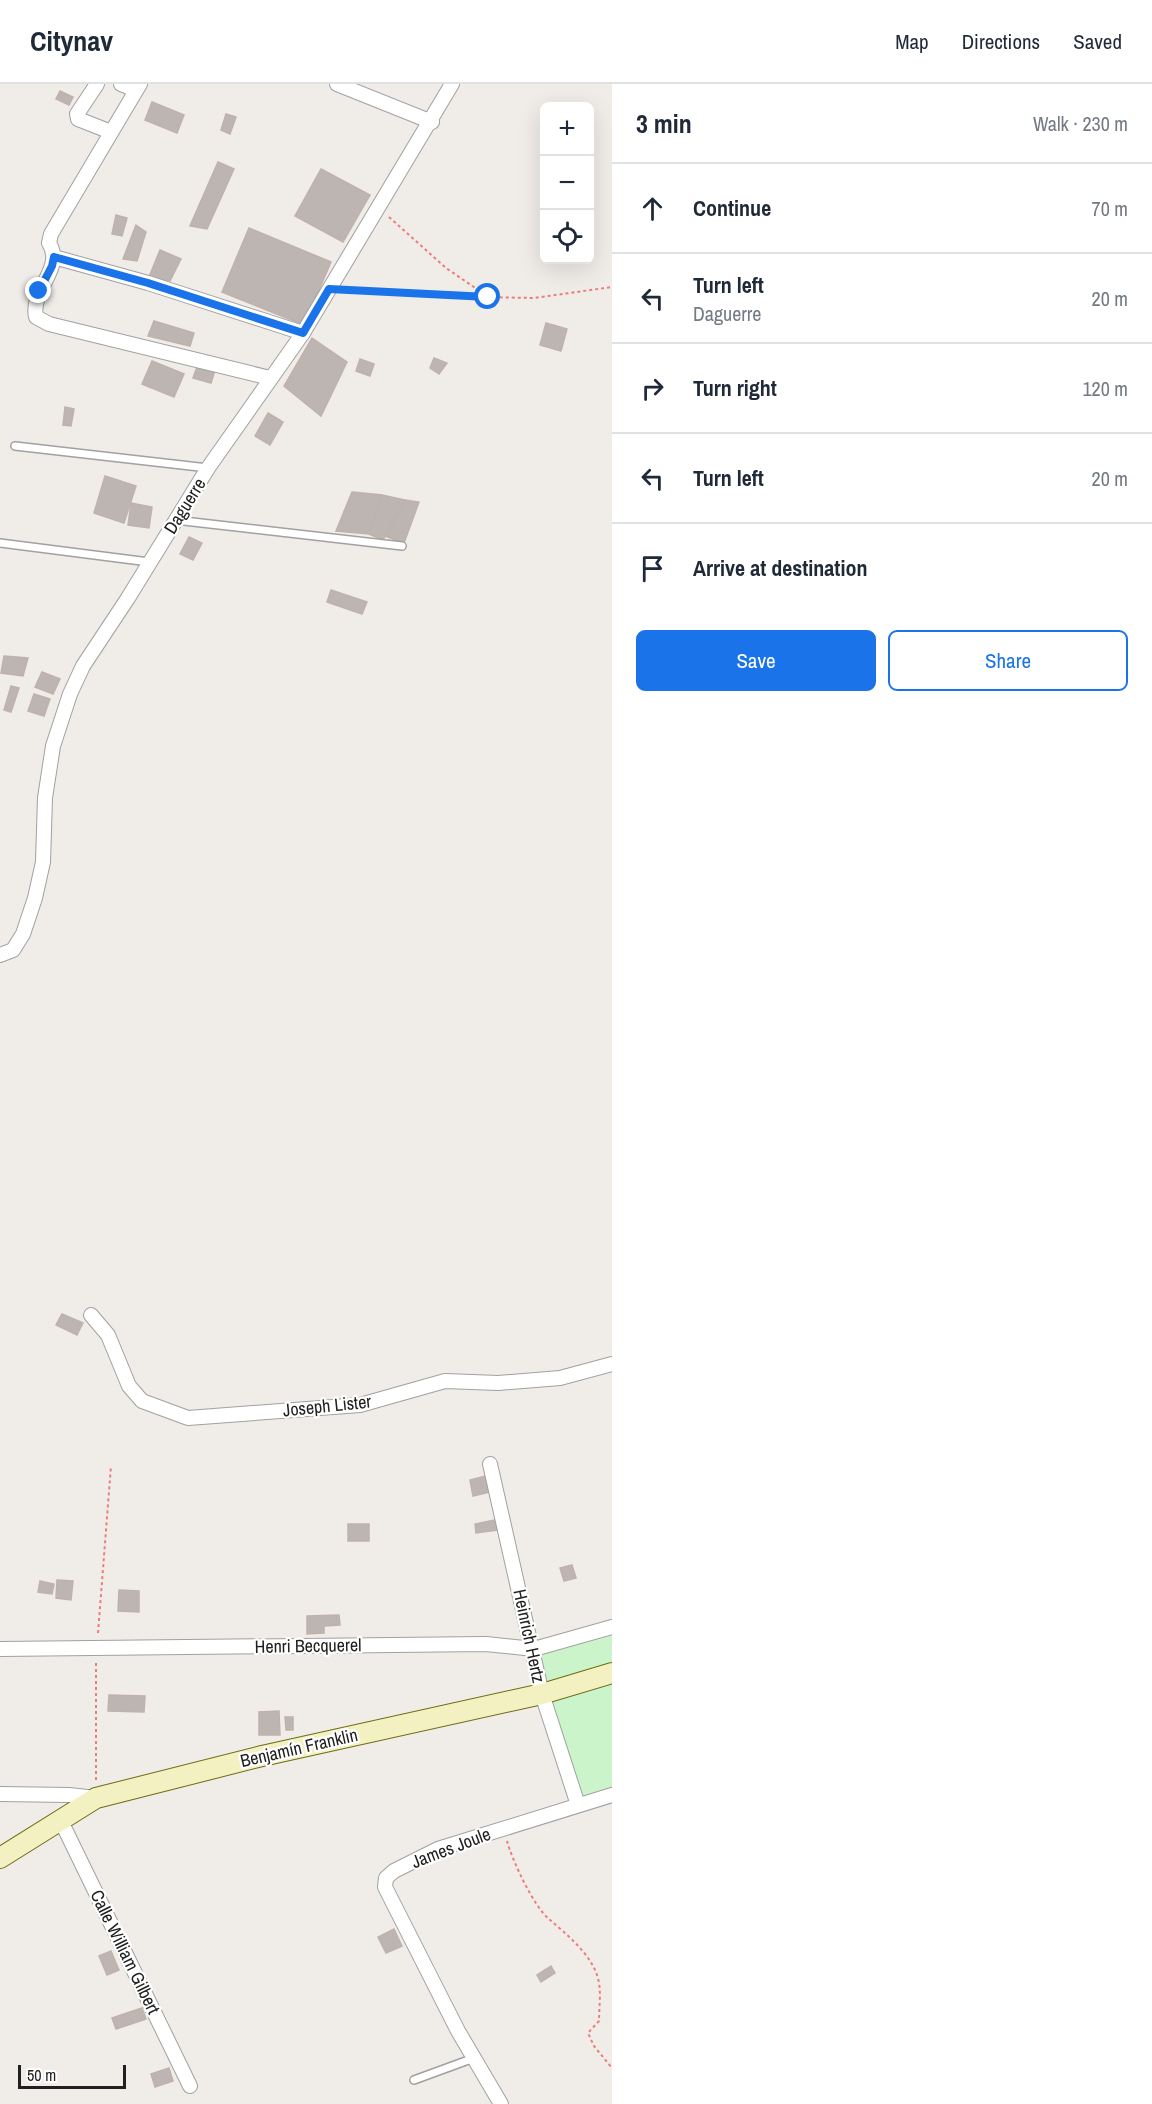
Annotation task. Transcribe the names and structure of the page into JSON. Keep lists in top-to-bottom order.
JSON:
{
  "streets": {
    "street": [
      "Daguerre",
      "Joseph Lister",
      "Heinrich Hertz",
      "Henri Becquerel",
      "Benjamín Franklin",
      "James Joule",
      "Calle William Gilbert"
    ]
  },
  "crossings": [
    ["Heinrich Hertz", "Henri Becquerel"],
    ["Heinrich Hertz", "Benjamín Franklin"],
    ["Heinrich Hertz", "James Joule"],
    ["Benjamín Franklin", "Calle William Gilbert"]
  ],
  "scale_bar": "50 m",
  "page": {
    "header": "Citynav",
    "nav": ["Map", "Directions", "Saved"],
    "heading": ["3 min", "Walk · 230 m"],
    "map_buttons": ["+", "−"],
    "list": [
      ["Continue", "70 m"],
      ["Turn left", "Daguerre", "20 m"],
      ["Turn right", "120 m"],
      ["Turn left", "20 m"],
      "Arrive at destination"
    ],
    "buttons": ["Save", "Share"],
    "scale": "50 m"
  }
}
